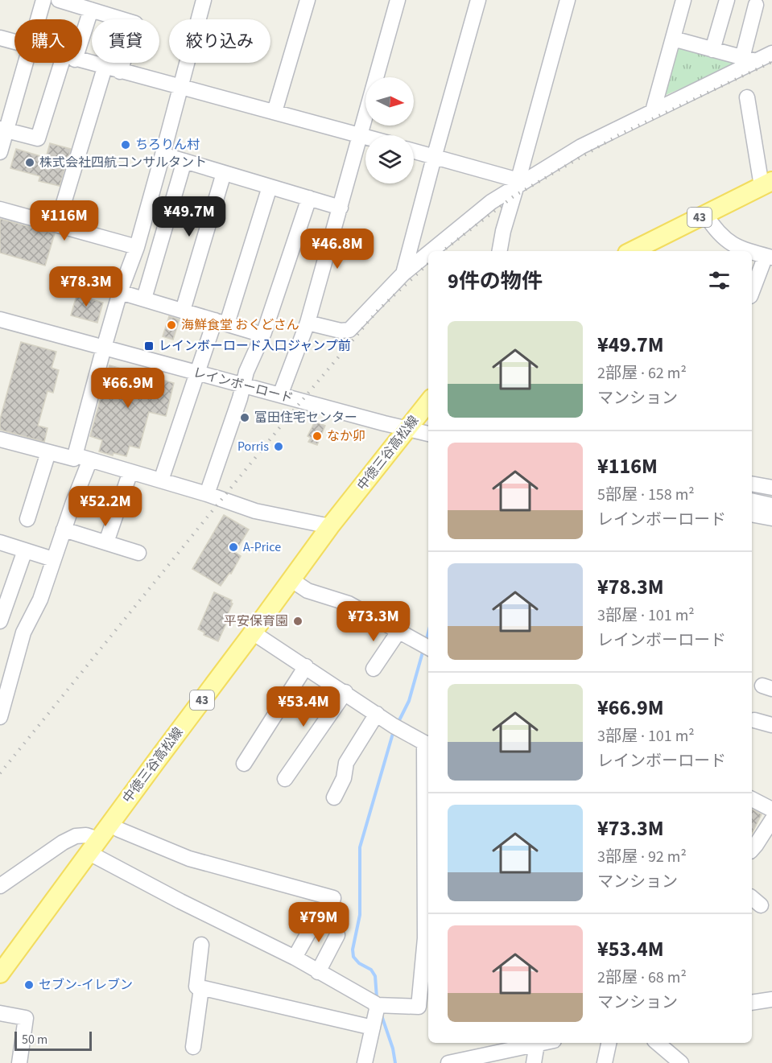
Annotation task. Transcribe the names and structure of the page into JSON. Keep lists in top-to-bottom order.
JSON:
{
  "streets": {
    "main road": ["43", "中徳三谷高松線"],
    "street": ["レインボーロード"]
  },
  "crossings": [
    ["レインボーロード", "中徳三谷高松線"]
  ],
  "places": {
    "other": [
      "ちろりん村",
      "株式会社四航コンサルタント",
      "海鮮食堂 おくどさん",
      "富田住宅センター",
      "なか卯",
      "Porris",
      "A-Price",
      "平安保育園",
      "セブン-イレブン"
    ],
    "transit": ["レインボーロード入口ジャンプ前"]
  },
  "scale_bar": "50 m",
  "north": "right",
  "page": {
    "chip": ["購入", "賃貸", "絞り込み"],
    "price": [
      "¥49.7M",
      "¥116M",
      "¥46.8M",
      "¥78.3M",
      "¥66.9M",
      "¥52.2M",
      "¥73.3M",
      "¥53.4M",
      "¥79M"
    ],
    "heading": "9件の物件",
    "list": [
      {
        "name": "¥49.7M",
        "note": "2部屋 · 62 m² · マンション"
      },
      {
        "name": "¥116M",
        "note": "5部屋 · 158 m² · レインボーロード"
      },
      {
        "name": "¥78.3M",
        "note": "3部屋 · 101 m² · レインボーロード"
      },
      {
        "name": "¥66.9M",
        "note": "3部屋 · 101 m² · レインボーロード"
      },
      {
        "name": "¥73.3M",
        "note": "3部屋 · 92 m² · マンション"
      },
      {
        "name": "¥53.4M",
        "note": "2部屋 · 68 m² · マンション"
      }
    ],
    "scale": "50 m"
  }
}
